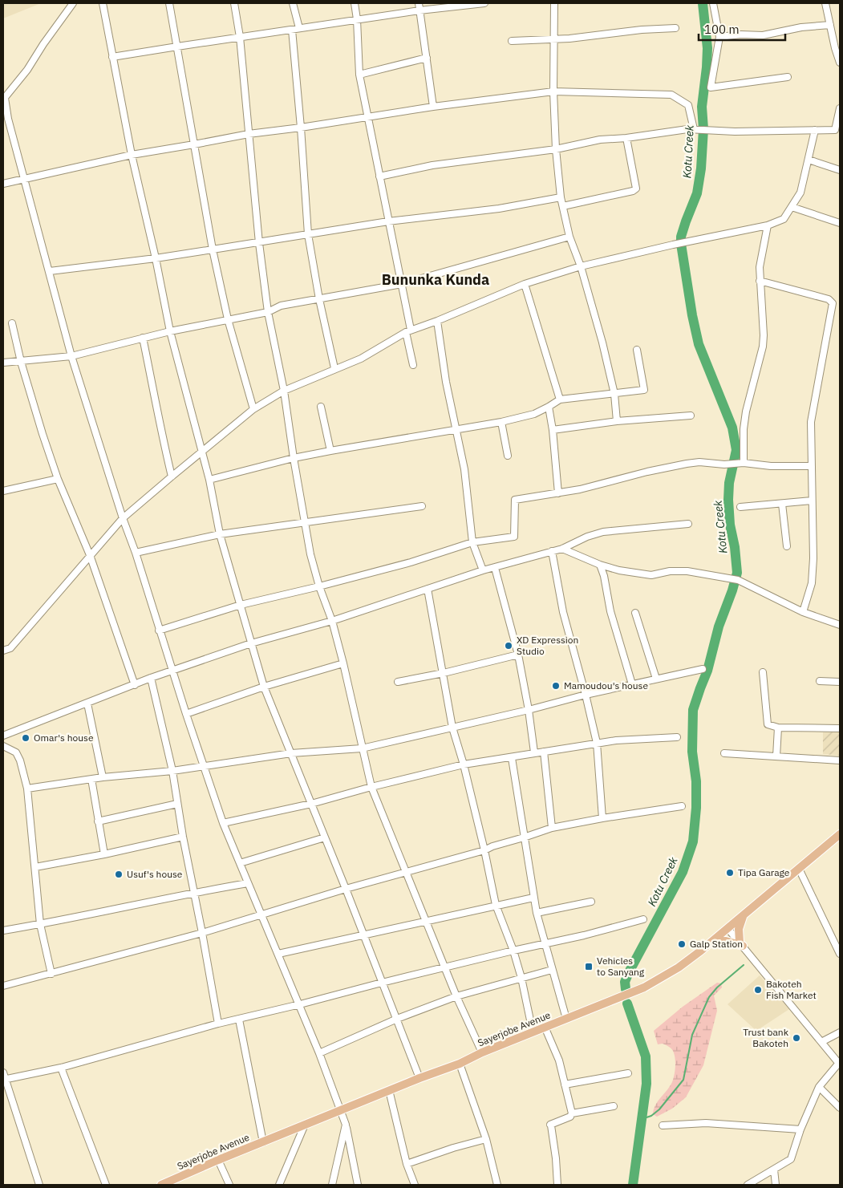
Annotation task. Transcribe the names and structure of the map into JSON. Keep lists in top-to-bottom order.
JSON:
{
  "streets": {
    "main road": ["Sayerjobe Avenue"]
  },
  "districts": ["Bununka Kunda"],
  "water": ["Kotu Creek"],
  "places": {
    "other": [
      "XD Expression Studio",
      "Mamoudou's house",
      "Omar's house",
      "Tipa Garage",
      "Usuf's house",
      "Galp Station",
      "Bakoteh Fish Market",
      "Trust bank Bakoteh"
    ],
    "transit": ["Vehicles to Sanyang"]
  },
  "scale_bar": "100 m"
}
